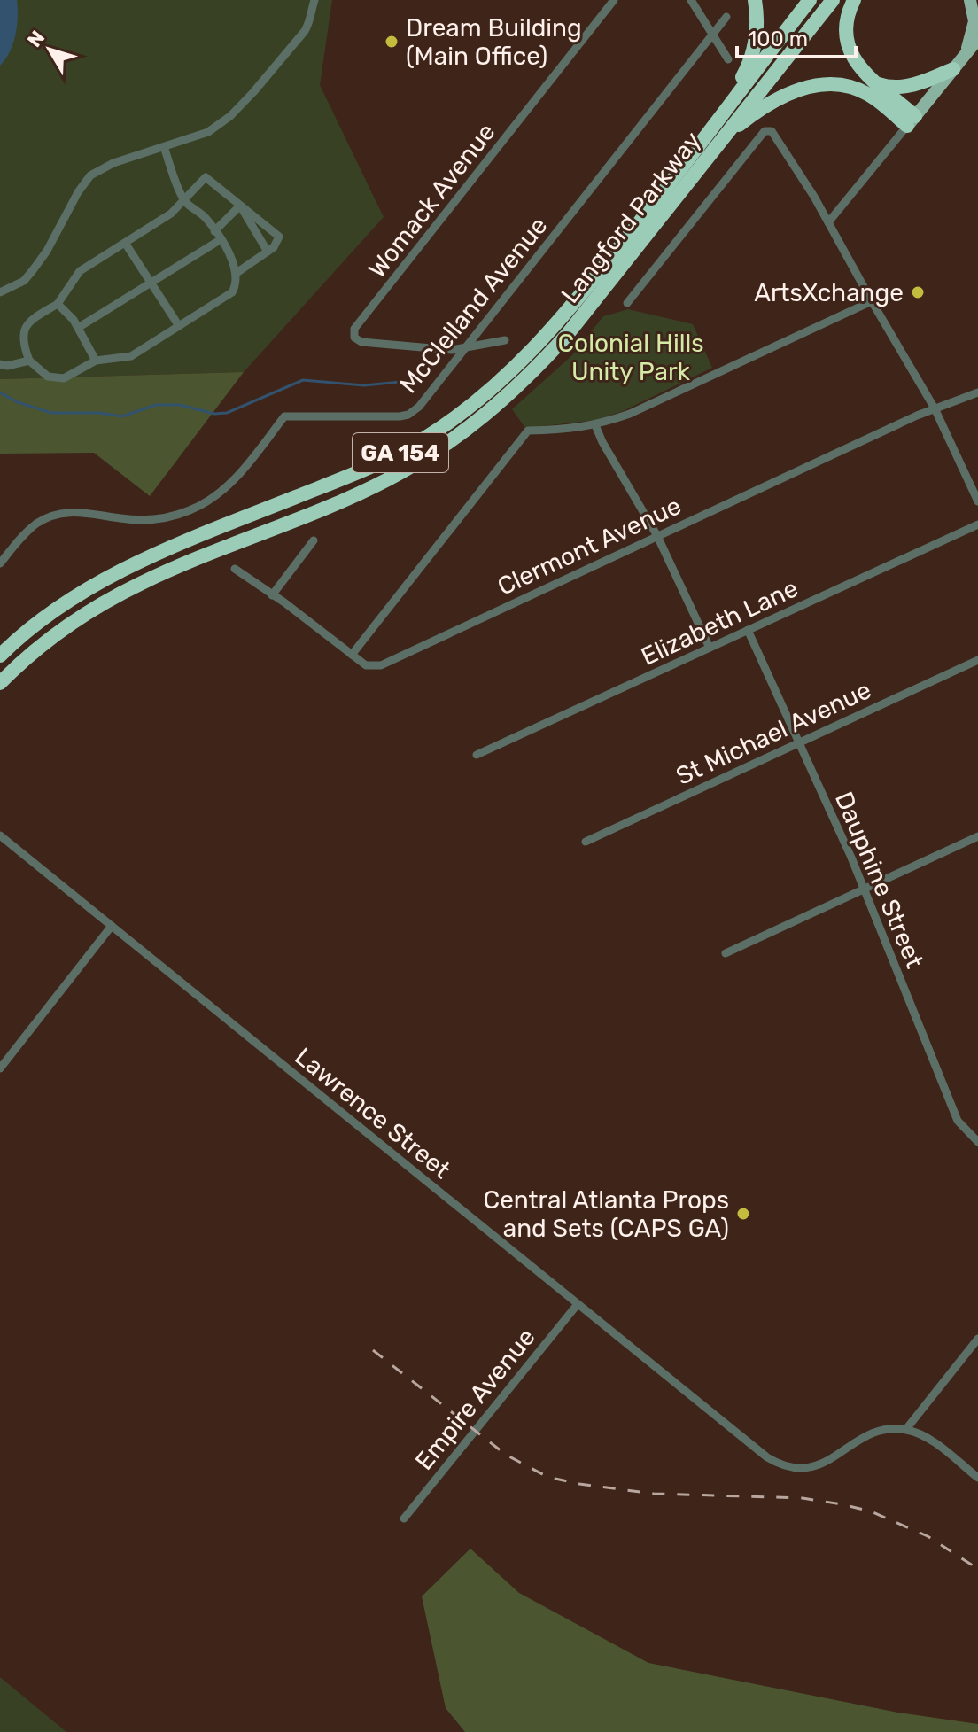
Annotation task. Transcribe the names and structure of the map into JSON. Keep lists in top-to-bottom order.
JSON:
{
  "streets": {
    "highway": ["Langford Parkway", "GA 154"],
    "street": [
      "Womack Avenue",
      "McClelland Avenue",
      "Clermont Avenue",
      "Elizabeth Lane",
      "St Michael Avenue",
      "Dauphine Street",
      "Lawrence Street",
      "Empire Avenue"
    ]
  },
  "crossings": [
    ["Womack Avenue", "McClelland Avenue"],
    ["Langford Parkway", "GA 154"],
    ["Elizabeth Lane", "Dauphine Street"],
    ["St Michael Avenue", "Dauphine Street"],
    ["Lawrence Street", "Empire Avenue"]
  ],
  "parks": ["Colonial Hills Unity Park"],
  "places": ["Dream Building (Main Office)", "ArtsXchange", "Central Atlanta Props and Sets (CAPS GA)"],
  "scale_bar": "100 m",
  "north": "top left"
}
